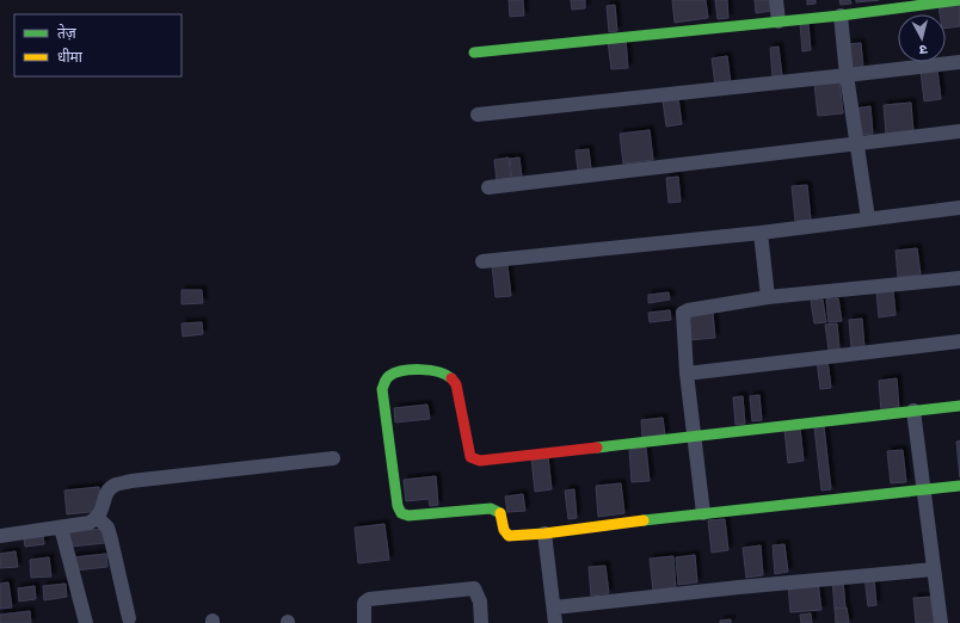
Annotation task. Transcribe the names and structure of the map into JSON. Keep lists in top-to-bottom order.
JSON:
{
  "legend": ["तेज़", "धीमा"],
  "north": "bottom"
}
